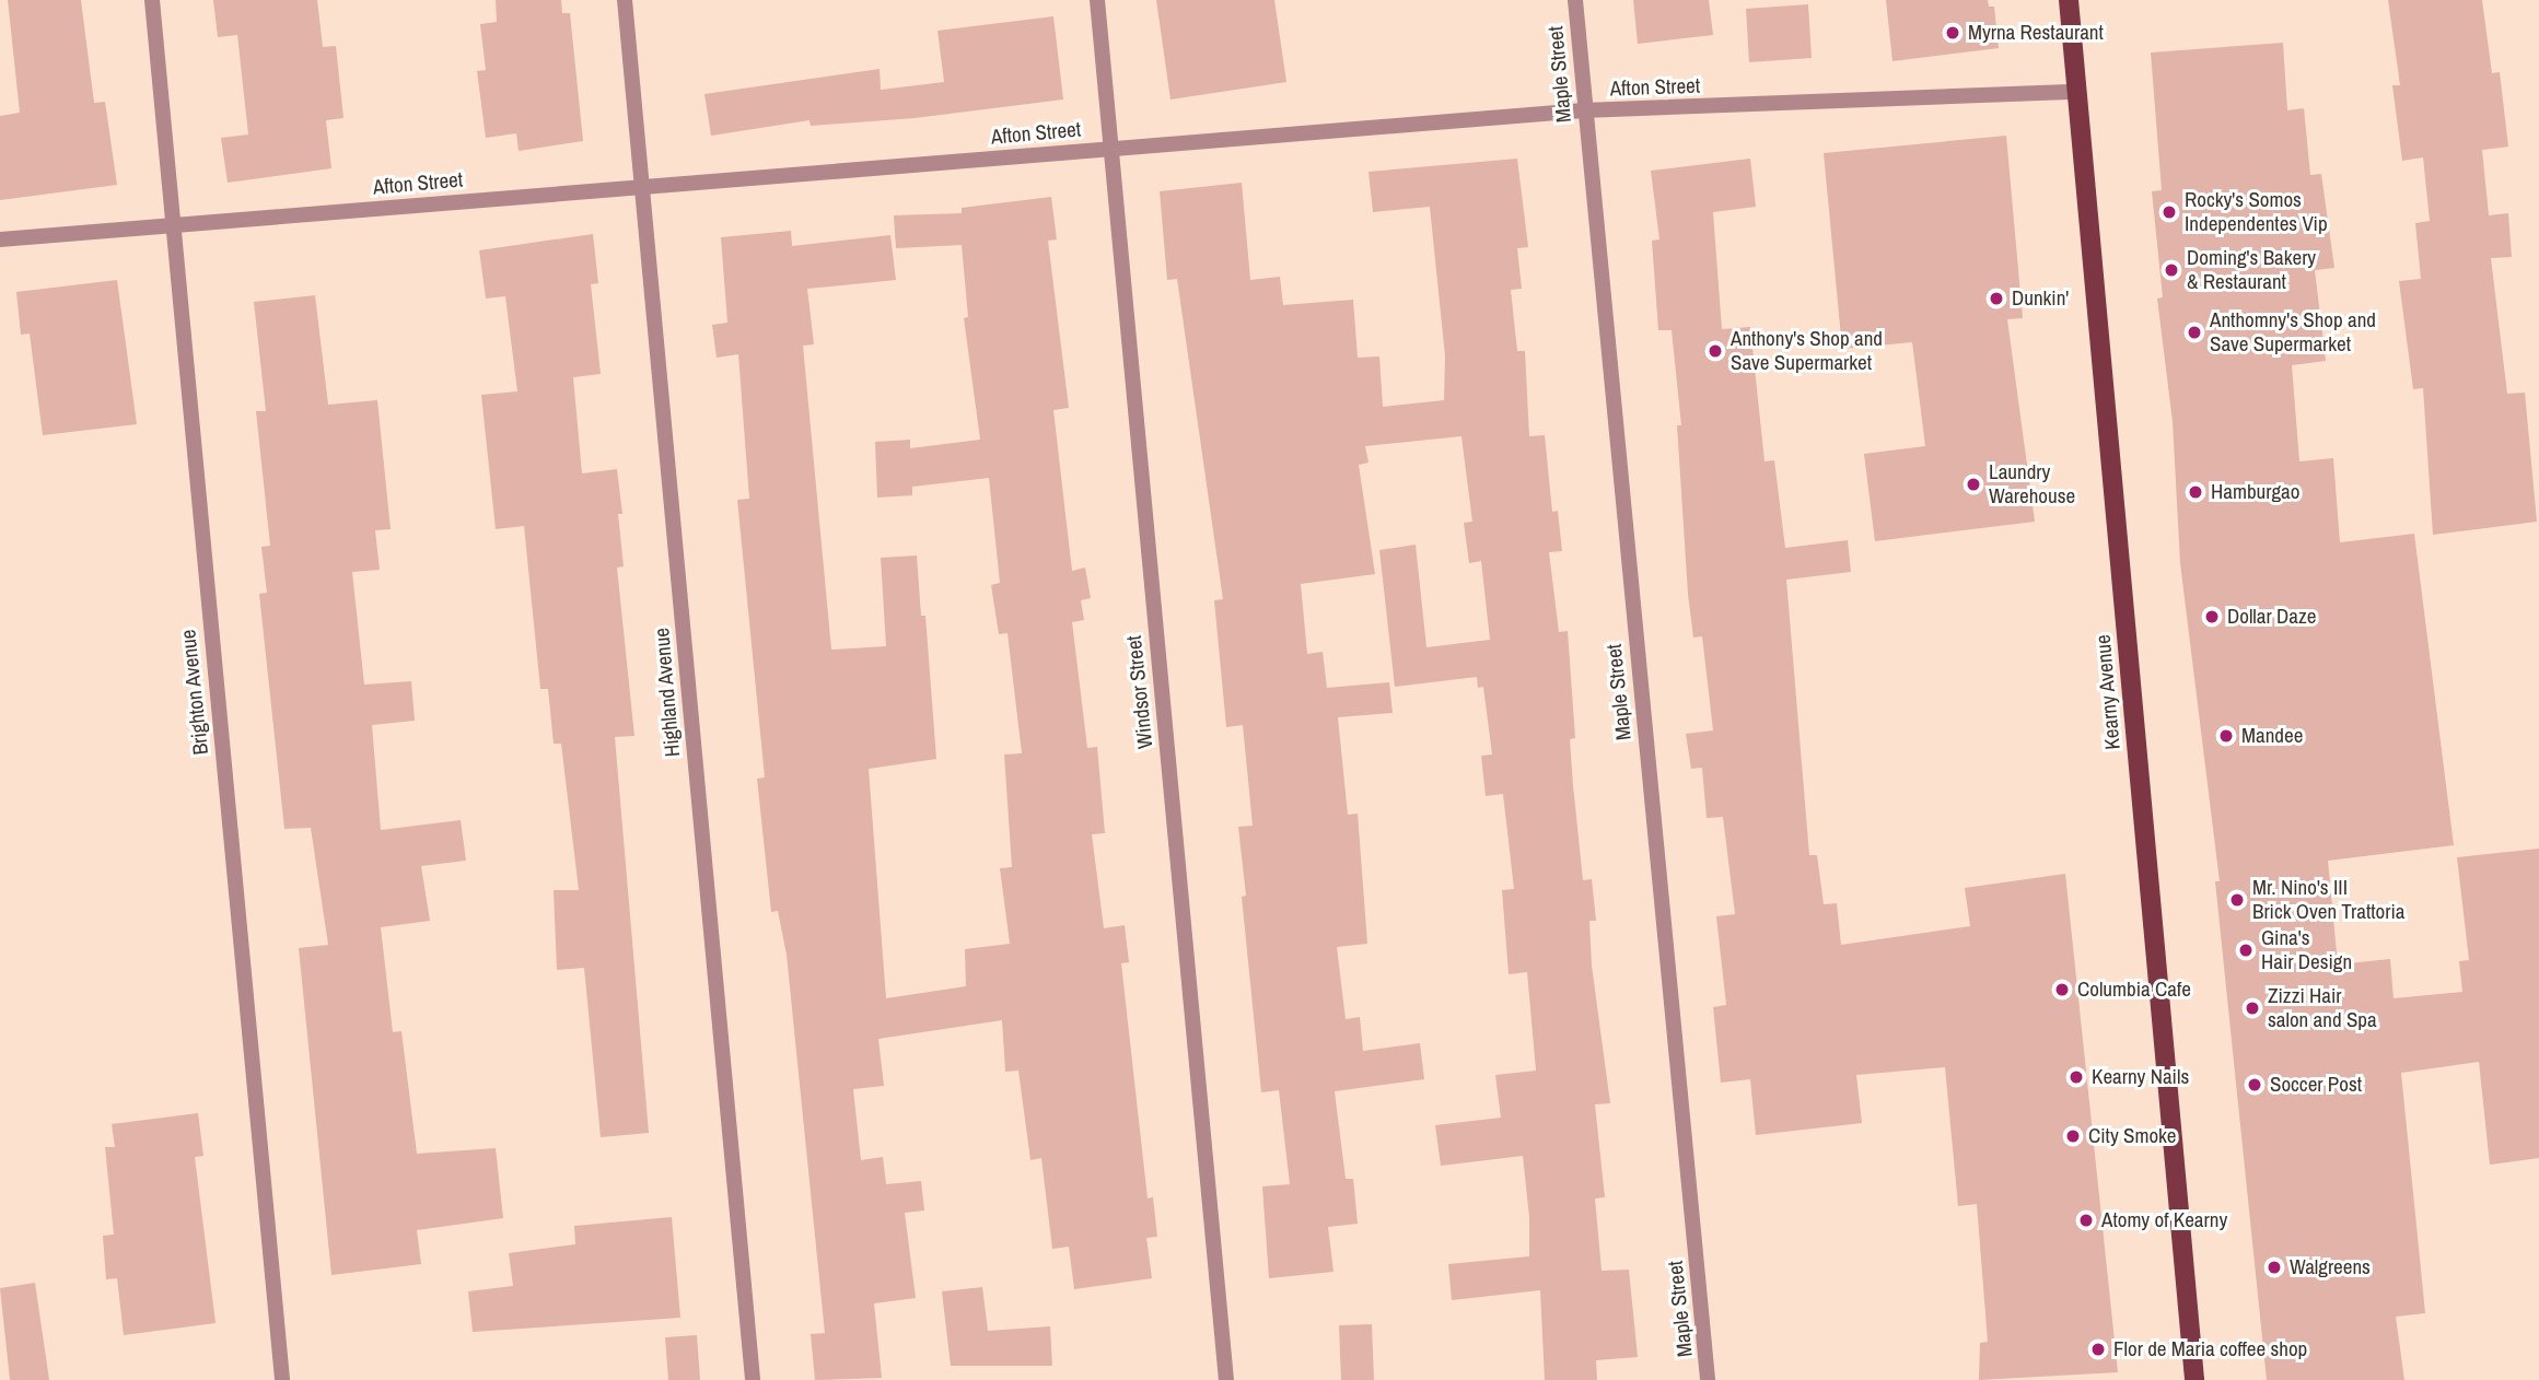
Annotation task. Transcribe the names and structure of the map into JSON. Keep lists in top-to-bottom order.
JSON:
{
  "streets": {
    "main road": ["Kearny Avenue"],
    "street": [
      "Maple Street",
      "Afton Street",
      "Brighton Avenue",
      "Highland Avenue",
      "Windsor Street"
    ]
  },
  "crossings": [
    ["Maple Street", "Afton Street"],
    ["Afton Street", "Brighton Avenue"],
    ["Afton Street", "Highland Avenue"],
    ["Afton Street", "Windsor Street"],
    ["Afton Street", "Kearny Avenue"]
  ],
  "places": [
    "Myrna Restaurant",
    "Rocky's Somos Independentes Vip",
    "Doming's Bakery & Restaurant",
    "Dunkin'",
    "Anthomny's Shop and Save Supermarket",
    "Anthony's Shop and Save Supermarket",
    "Laundry Warehouse",
    "Hamburgao",
    "Dollar Daze",
    "Mandee",
    "Mr. Nino's III Brick Oven Trattoria",
    "Gina's Hair Design",
    "Columbia Cafe",
    "Zizzi Hair salon and Spa",
    "Kearny Nails",
    "Soccer Post",
    "City Smoke",
    "Atomy of Kearny",
    "Walgreens",
    "Flor de Maria coffee shop"
  ]
}
